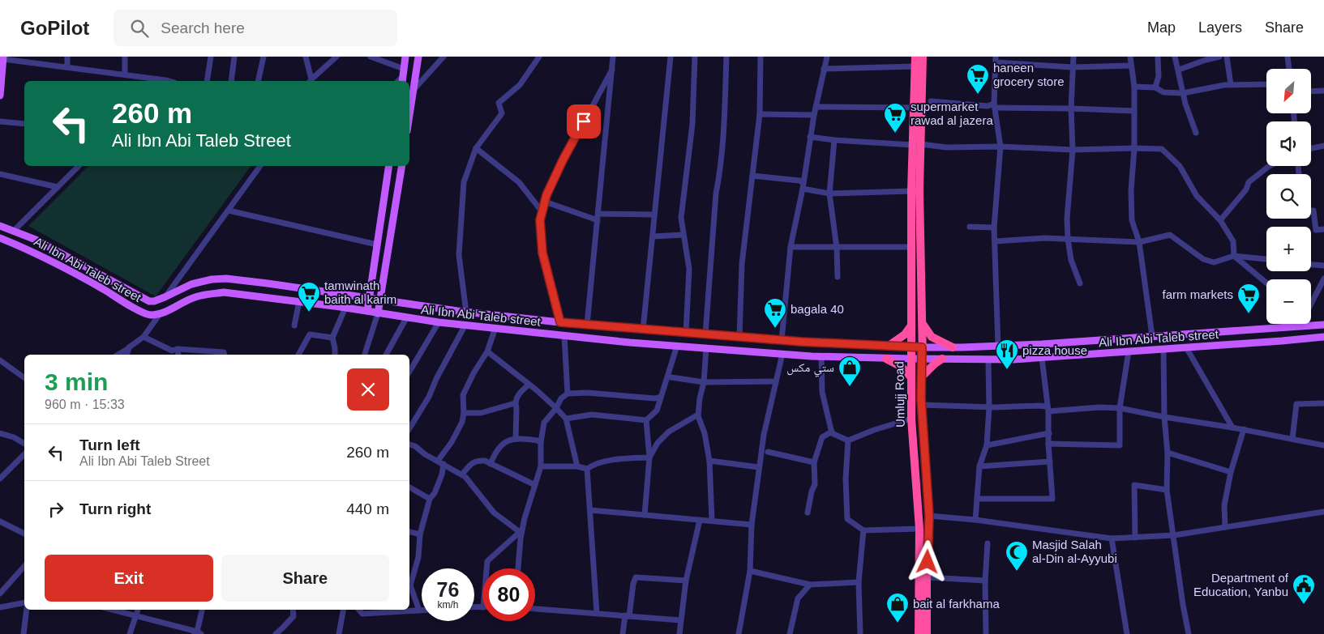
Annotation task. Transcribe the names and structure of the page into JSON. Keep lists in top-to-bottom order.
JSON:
{
  "streets": {
    "highway": ["Umlujj Road"],
    "main road": ["Ali Ibn Abi Taleb street"]
  },
  "crossings": [
    ["Ali Ibn Abi Taleb street", "Umlujj Road"]
  ],
  "places": {
    "supermarket": [
      "haneen grocery store",
      "supermarket rawad al jazera",
      "tamwinath baith al karim",
      "farm markets",
      "bagala 40"
    ],
    "restaurant": ["pizza house"],
    "shop": ["ستي مكس", "bait al farkhama"],
    "mosque": ["Masjid Salah al-Din al-Ayyubi"],
    "public building": ["Department of Education, Yanbu"]
  },
  "north": "bottom left",
  "page": {
    "header": "GoPilot",
    "search": "Search here",
    "nav": ["Map", "Layers", "Share"],
    "map_buttons": ["+", "−"],
    "turn": ["260 m", "Ali Ibn Abi Taleb Street"],
    "heading": ["3 min", "960 m · 15:33"],
    "list": [
      {
        "name": "Turn left",
        "note": "Ali Ibn Abi Taleb Street",
        "value": "260 m"
      },
      {
        "name": "Turn right",
        "value": "440 m"
      }
    ],
    "buttons": ["Exit", "Share"],
    "speed": "76 km/h",
    "limit": "80"
  }
}
